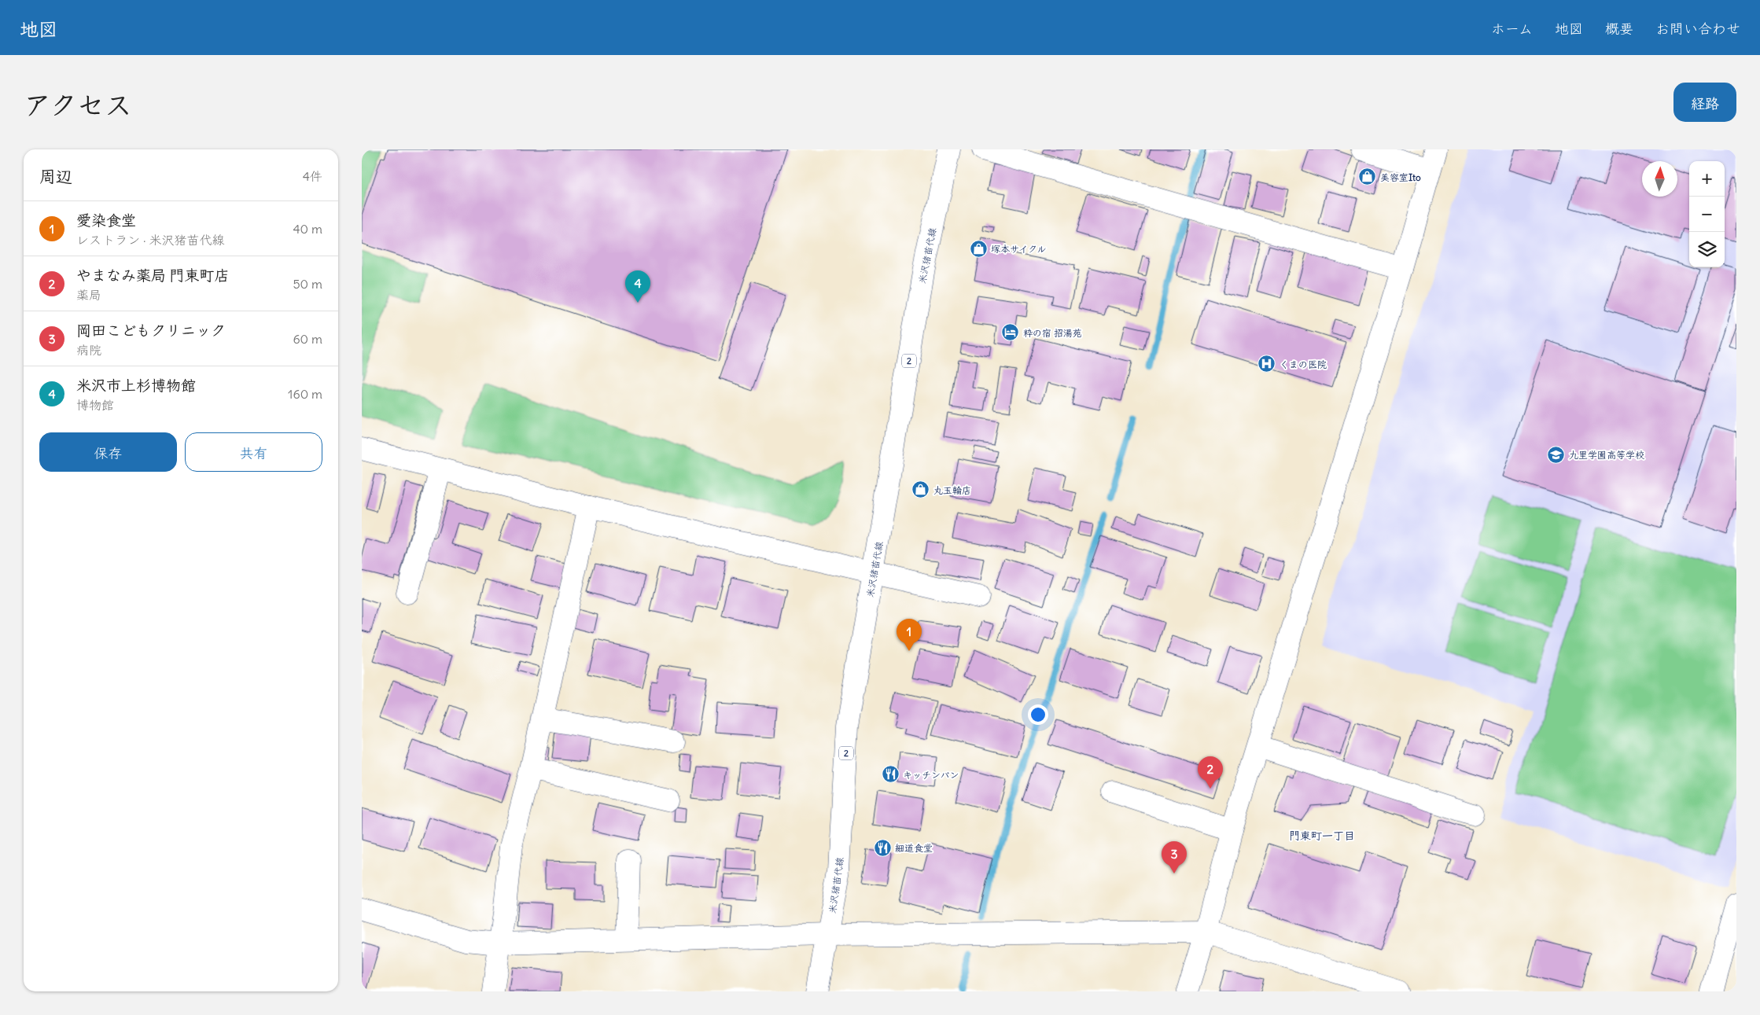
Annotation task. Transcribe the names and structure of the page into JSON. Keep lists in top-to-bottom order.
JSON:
{
  "streets": {
    "street": ["米沢猪苗代線", "2"]
  },
  "districts": ["門東町一丁目"],
  "places": {
    "shop": ["美容室Ito", "塚本サイクル", "丸玉輪店"],
    "hotel": ["粋の宿 招湯苑"],
    "hospital": ["くまの医院"],
    "school or university": ["九里学園高等学校"],
    "restaurant": ["キッチンバン", "細道食堂"]
  },
  "north": "top",
  "page": {
    "header": "地図",
    "nav": [
      "ホーム",
      "地図",
      "概要",
      "お問い合わせ"
    ],
    "title": "アクセス",
    "buttons": [
      "経路",
      ["保存", "共有"]
    ],
    "heading": ["周辺", "4件"],
    "map_buttons": ["+", "−"],
    "list": [
      {
        "mark": "1",
        "name": "愛染食堂",
        "note": "レストラン · 米沢猪苗代線",
        "value": "40 m"
      },
      {
        "mark": "2",
        "name": "やまなみ薬局 門東町店",
        "note": "薬局",
        "value": "50 m"
      },
      {
        "mark": "3",
        "name": "岡田こどもクリニック",
        "note": "病院",
        "value": "60 m"
      },
      {
        "mark": "4",
        "name": "米沢市上杉博物館",
        "note": "博物館",
        "value": "160 m"
      }
    ],
    "pins": [
      "4",
      "1",
      "2",
      "3"
    ]
  }
}
